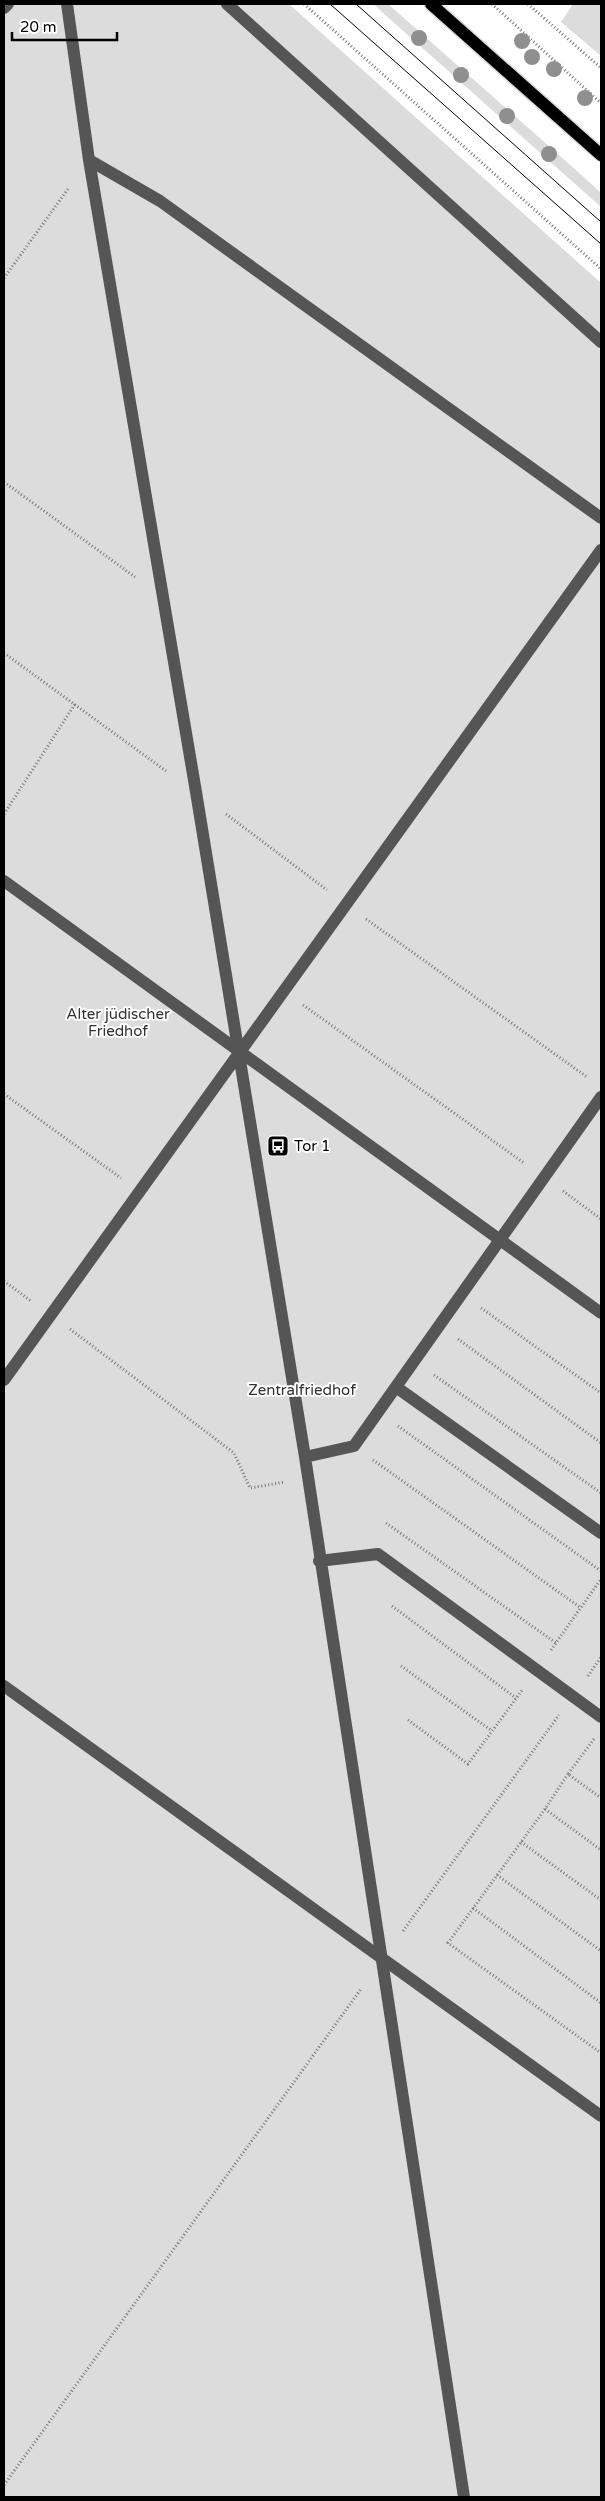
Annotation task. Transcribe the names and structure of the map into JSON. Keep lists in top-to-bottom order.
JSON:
{
  "parks": ["Alter jüdischer Friedhof", "Zentralfriedhof"],
  "places": {
    "bus stop": ["Tor 1"]
  },
  "scale_bar": "20 m"
}
